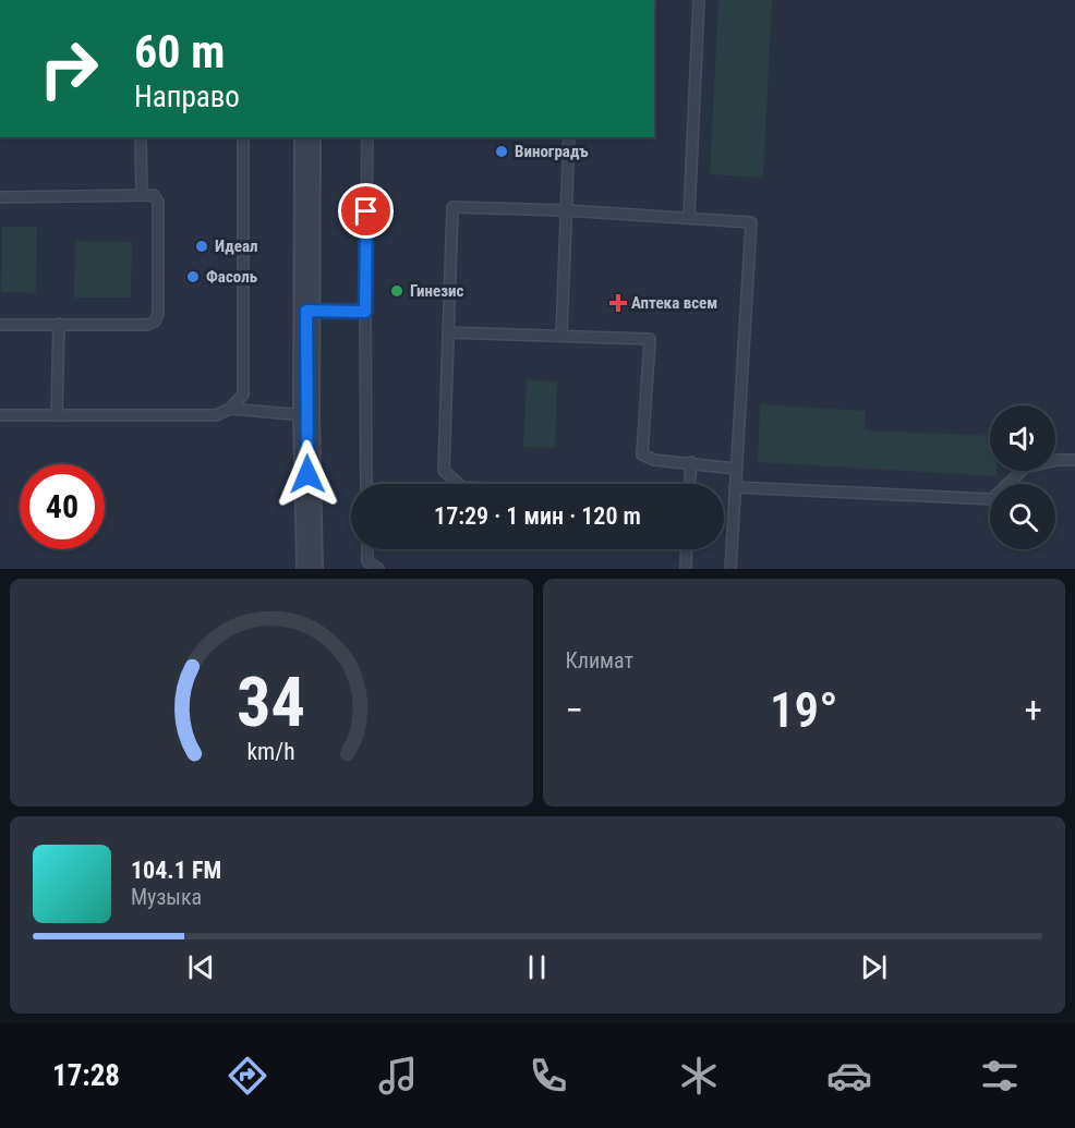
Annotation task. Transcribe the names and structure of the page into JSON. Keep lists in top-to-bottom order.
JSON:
{
  "places": {
    "other": [
      "Виноградъ",
      "Идеал",
      "Фасоль",
      "Гинезис"
    ],
    "health": ["Аптека всем"]
  },
  "page": {
    "turn": ["60 m", "Направо"],
    "limit": "40",
    "trip": "17:29 · 1 мин · 120 m",
    "tile": "Климат",
    "heat": ["−", "19°", "+"],
    "song": ["104.1 FM", "Музыка"],
    "tabs": "17:28",
    "gauge": ["34", "km/h"]
  }
}
